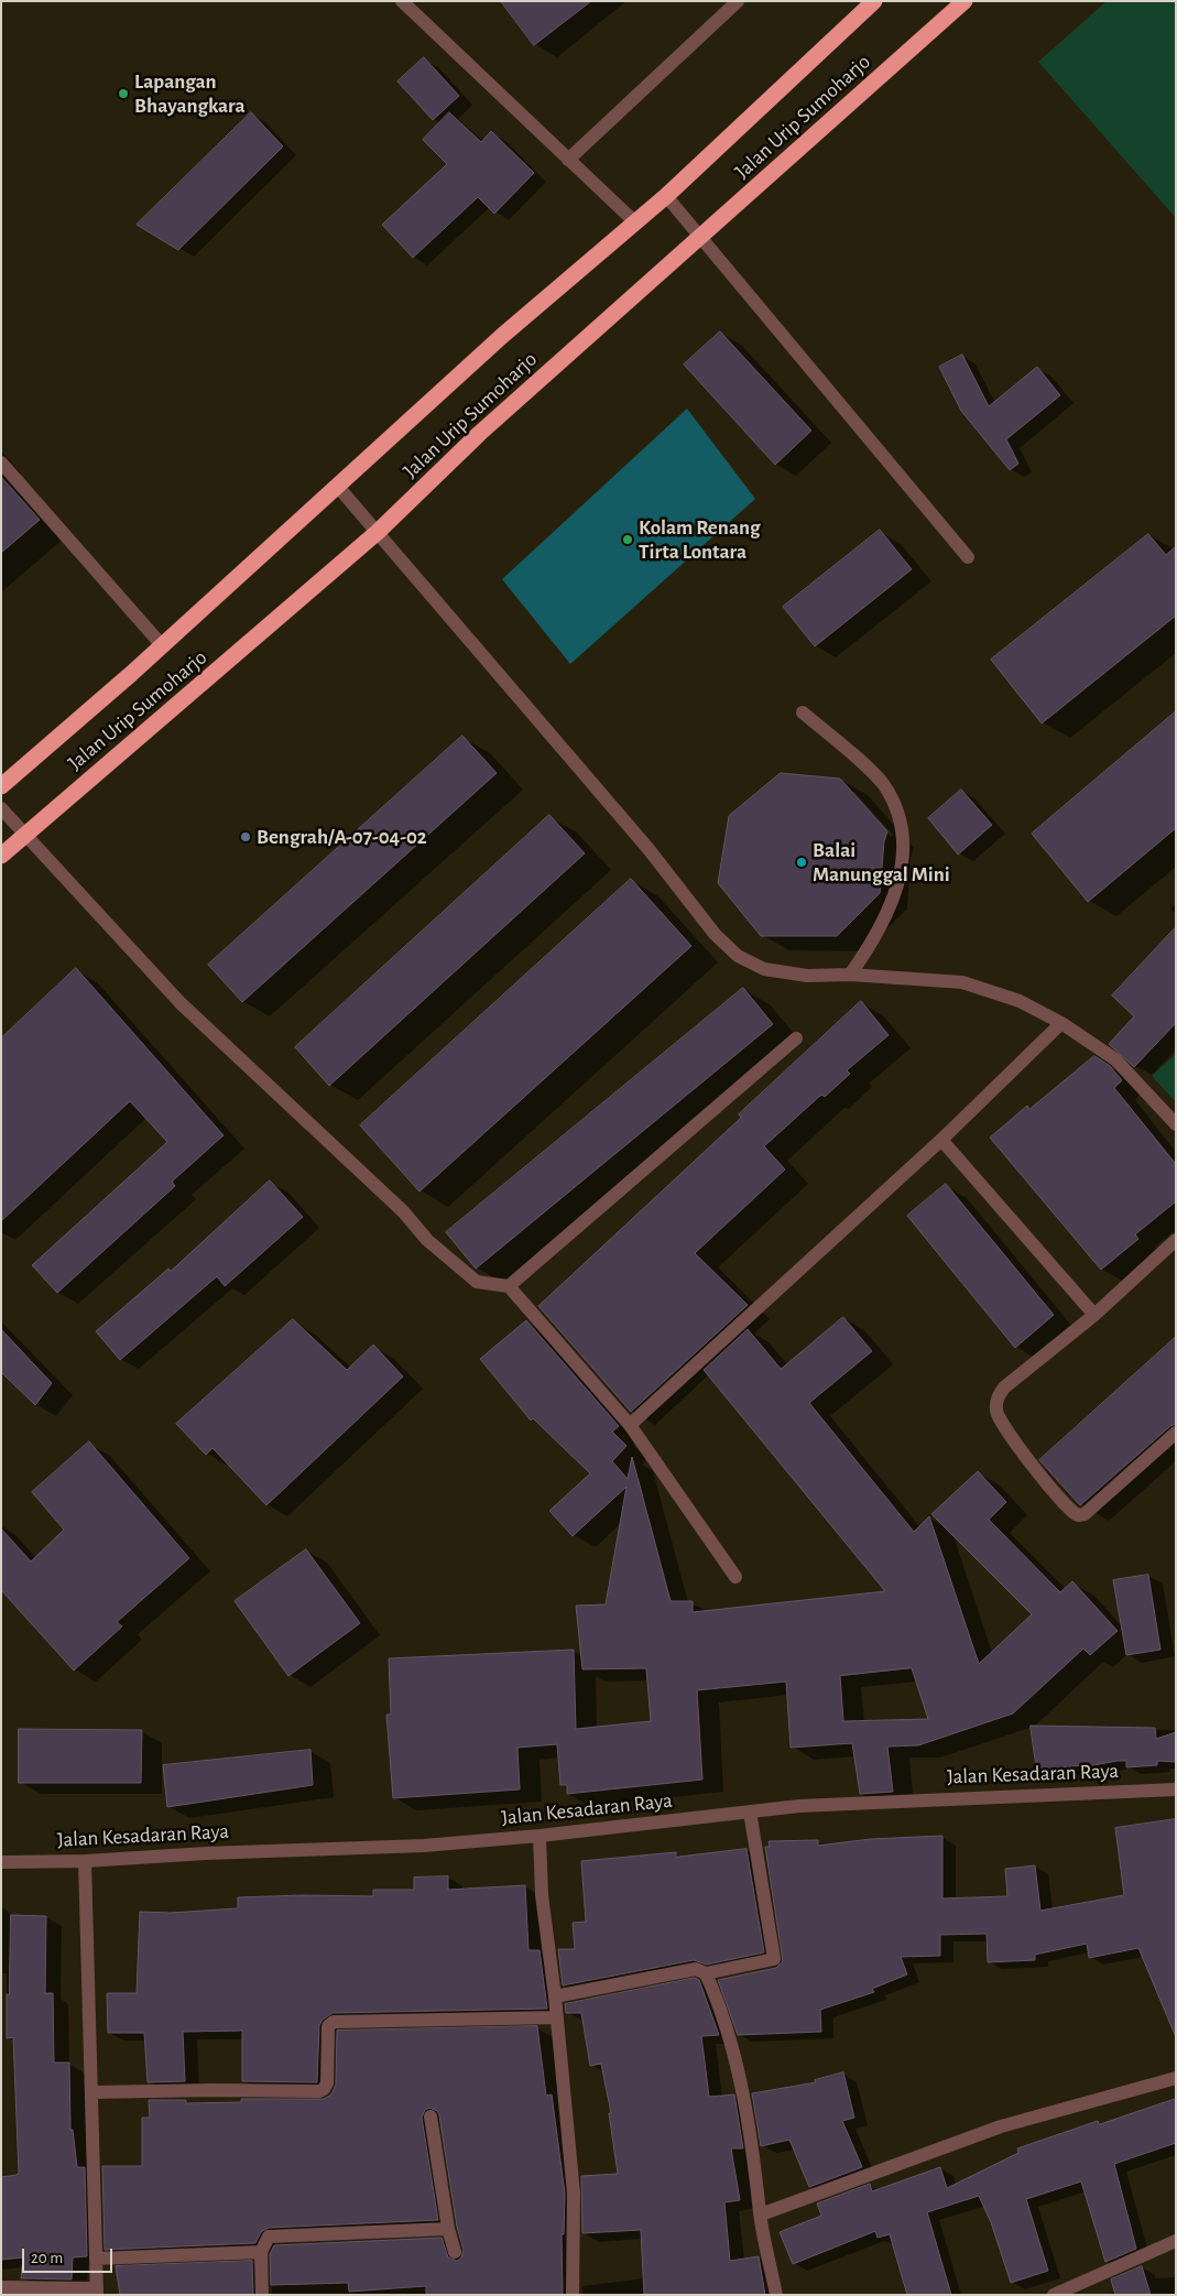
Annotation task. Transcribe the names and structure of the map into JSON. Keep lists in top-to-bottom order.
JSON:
{
  "streets": {
    "highway": ["Jalan Urip Sumoharjo"],
    "street": ["Jalan Kesadaran Raya"]
  },
  "places": [
    "Lapangan Bhayangkara",
    "Kolam Renang Tirta Lontara",
    "Bengrah/A-07-04-02",
    "Balai Manunggal Mini"
  ],
  "scale_bar": "20 m"
}
